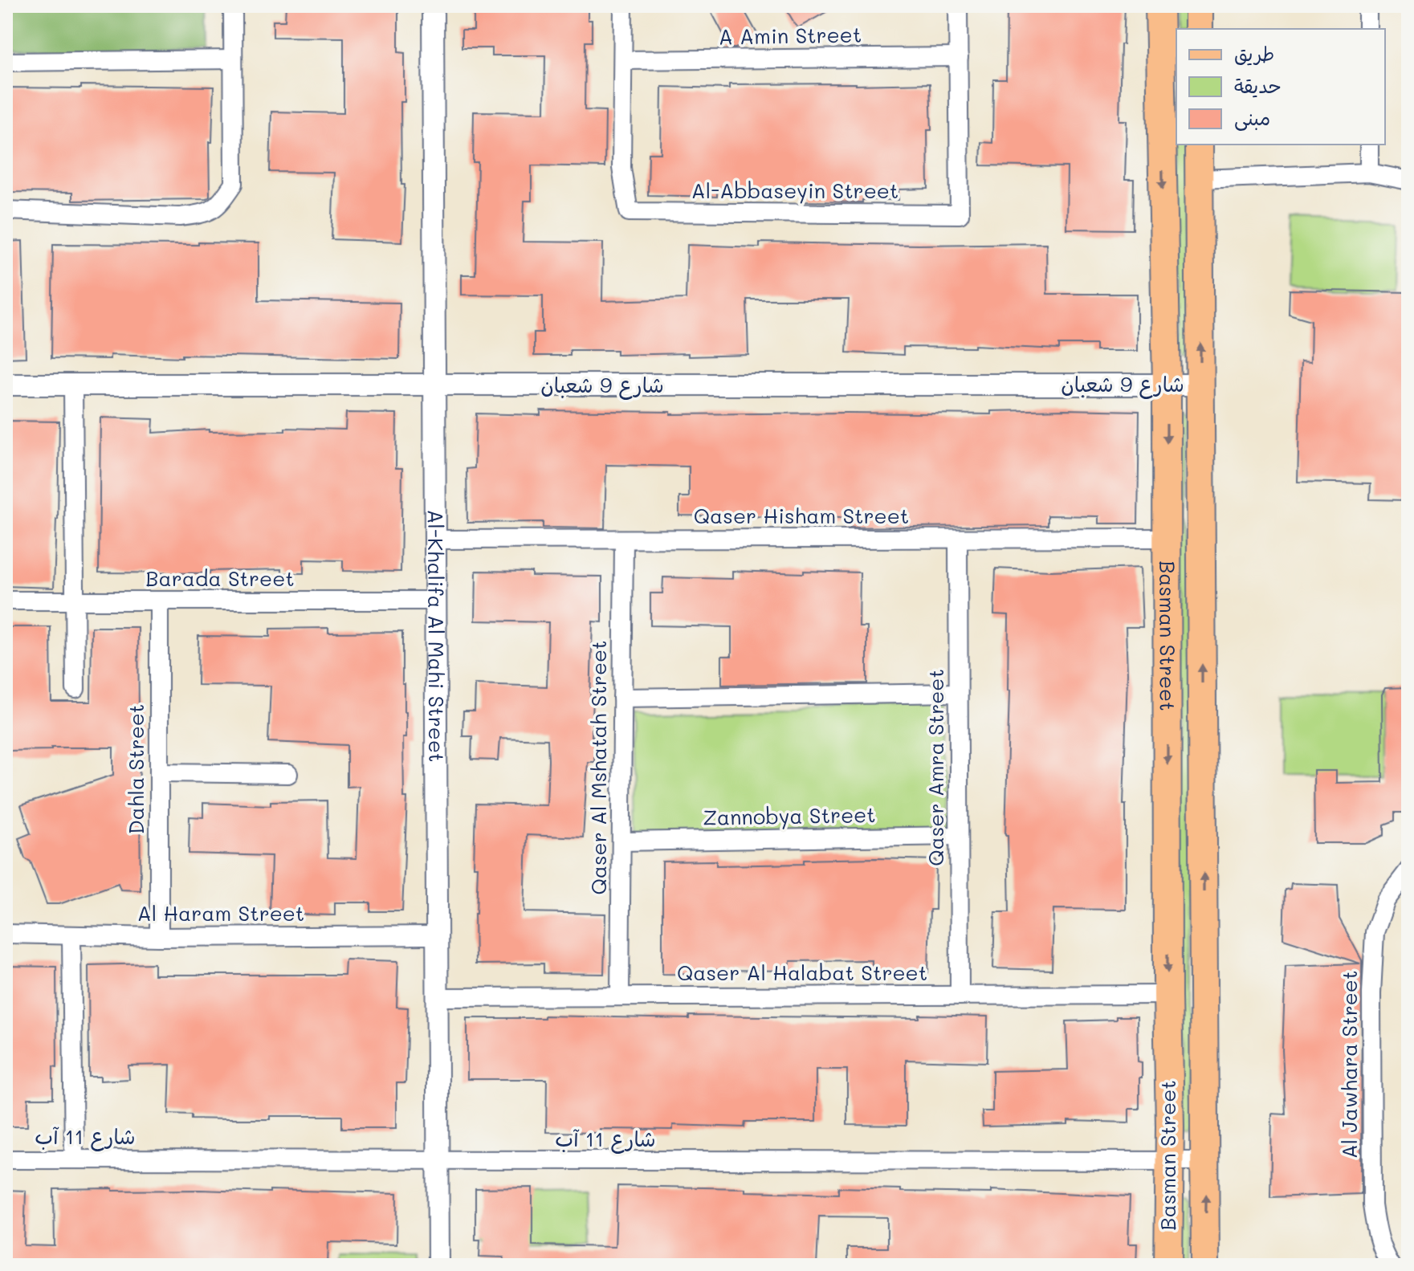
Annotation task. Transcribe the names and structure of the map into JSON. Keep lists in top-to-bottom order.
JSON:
{
  "streets": {
    "main road": ["Basman Street"],
    "street": [
      "A Amin Street",
      "Al-Abbaseyin Street",
      "شارع 9 شعبان",
      "Qaser Hisham Street",
      "Barada Street",
      "Al-Khalifa Al Mahi Street",
      "Qaser Al Mshatah Street",
      "Qaser Amra Street",
      "Dahla Street",
      "Zannobya Street",
      "Al Haram Street",
      "Qaser Al Halabat Street",
      "Al Jawhara Street",
      "شارع 11 آب"
    ]
  },
  "crossings": [
    ["A Amin Street", "Al-Abbaseyin Street"],
    ["شارع 9 شعبان", "Basman Street"],
    ["شارع 9 شعبان", "Al-Khalifa Al Mahi Street"],
    ["Qaser Hisham Street", "Basman Street"],
    ["Qaser Hisham Street", "Al-Khalifa Al Mahi Street"],
    ["Qaser Hisham Street", "Qaser Al Mshatah Street"],
    ["Qaser Hisham Street", "Qaser Amra Street"],
    ["Barada Street", "Al-Khalifa Al Mahi Street"],
    ["Barada Street", "Dahla Street"],
    ["Basman Street", "Qaser Al Halabat Street"],
    ["Basman Street", "شارع 11 آب"],
    ["Al-Khalifa Al Mahi Street", "Al Haram Street"],
    ["Al-Khalifa Al Mahi Street", "Qaser Al Halabat Street"],
    ["Al-Khalifa Al Mahi Street", "شارع 11 آب"],
    ["Qaser Al Mshatah Street", "Zannobya Street"],
    ["Qaser Al Mshatah Street", "Qaser Al Halabat Street"],
    ["Qaser Amra Street", "Zannobya Street"],
    ["Qaser Amra Street", "Qaser Al Halabat Street"],
    ["Dahla Street", "Al Haram Street"]
  ],
  "legend": ["طريق", "حديقة", "مبنى"]
}
